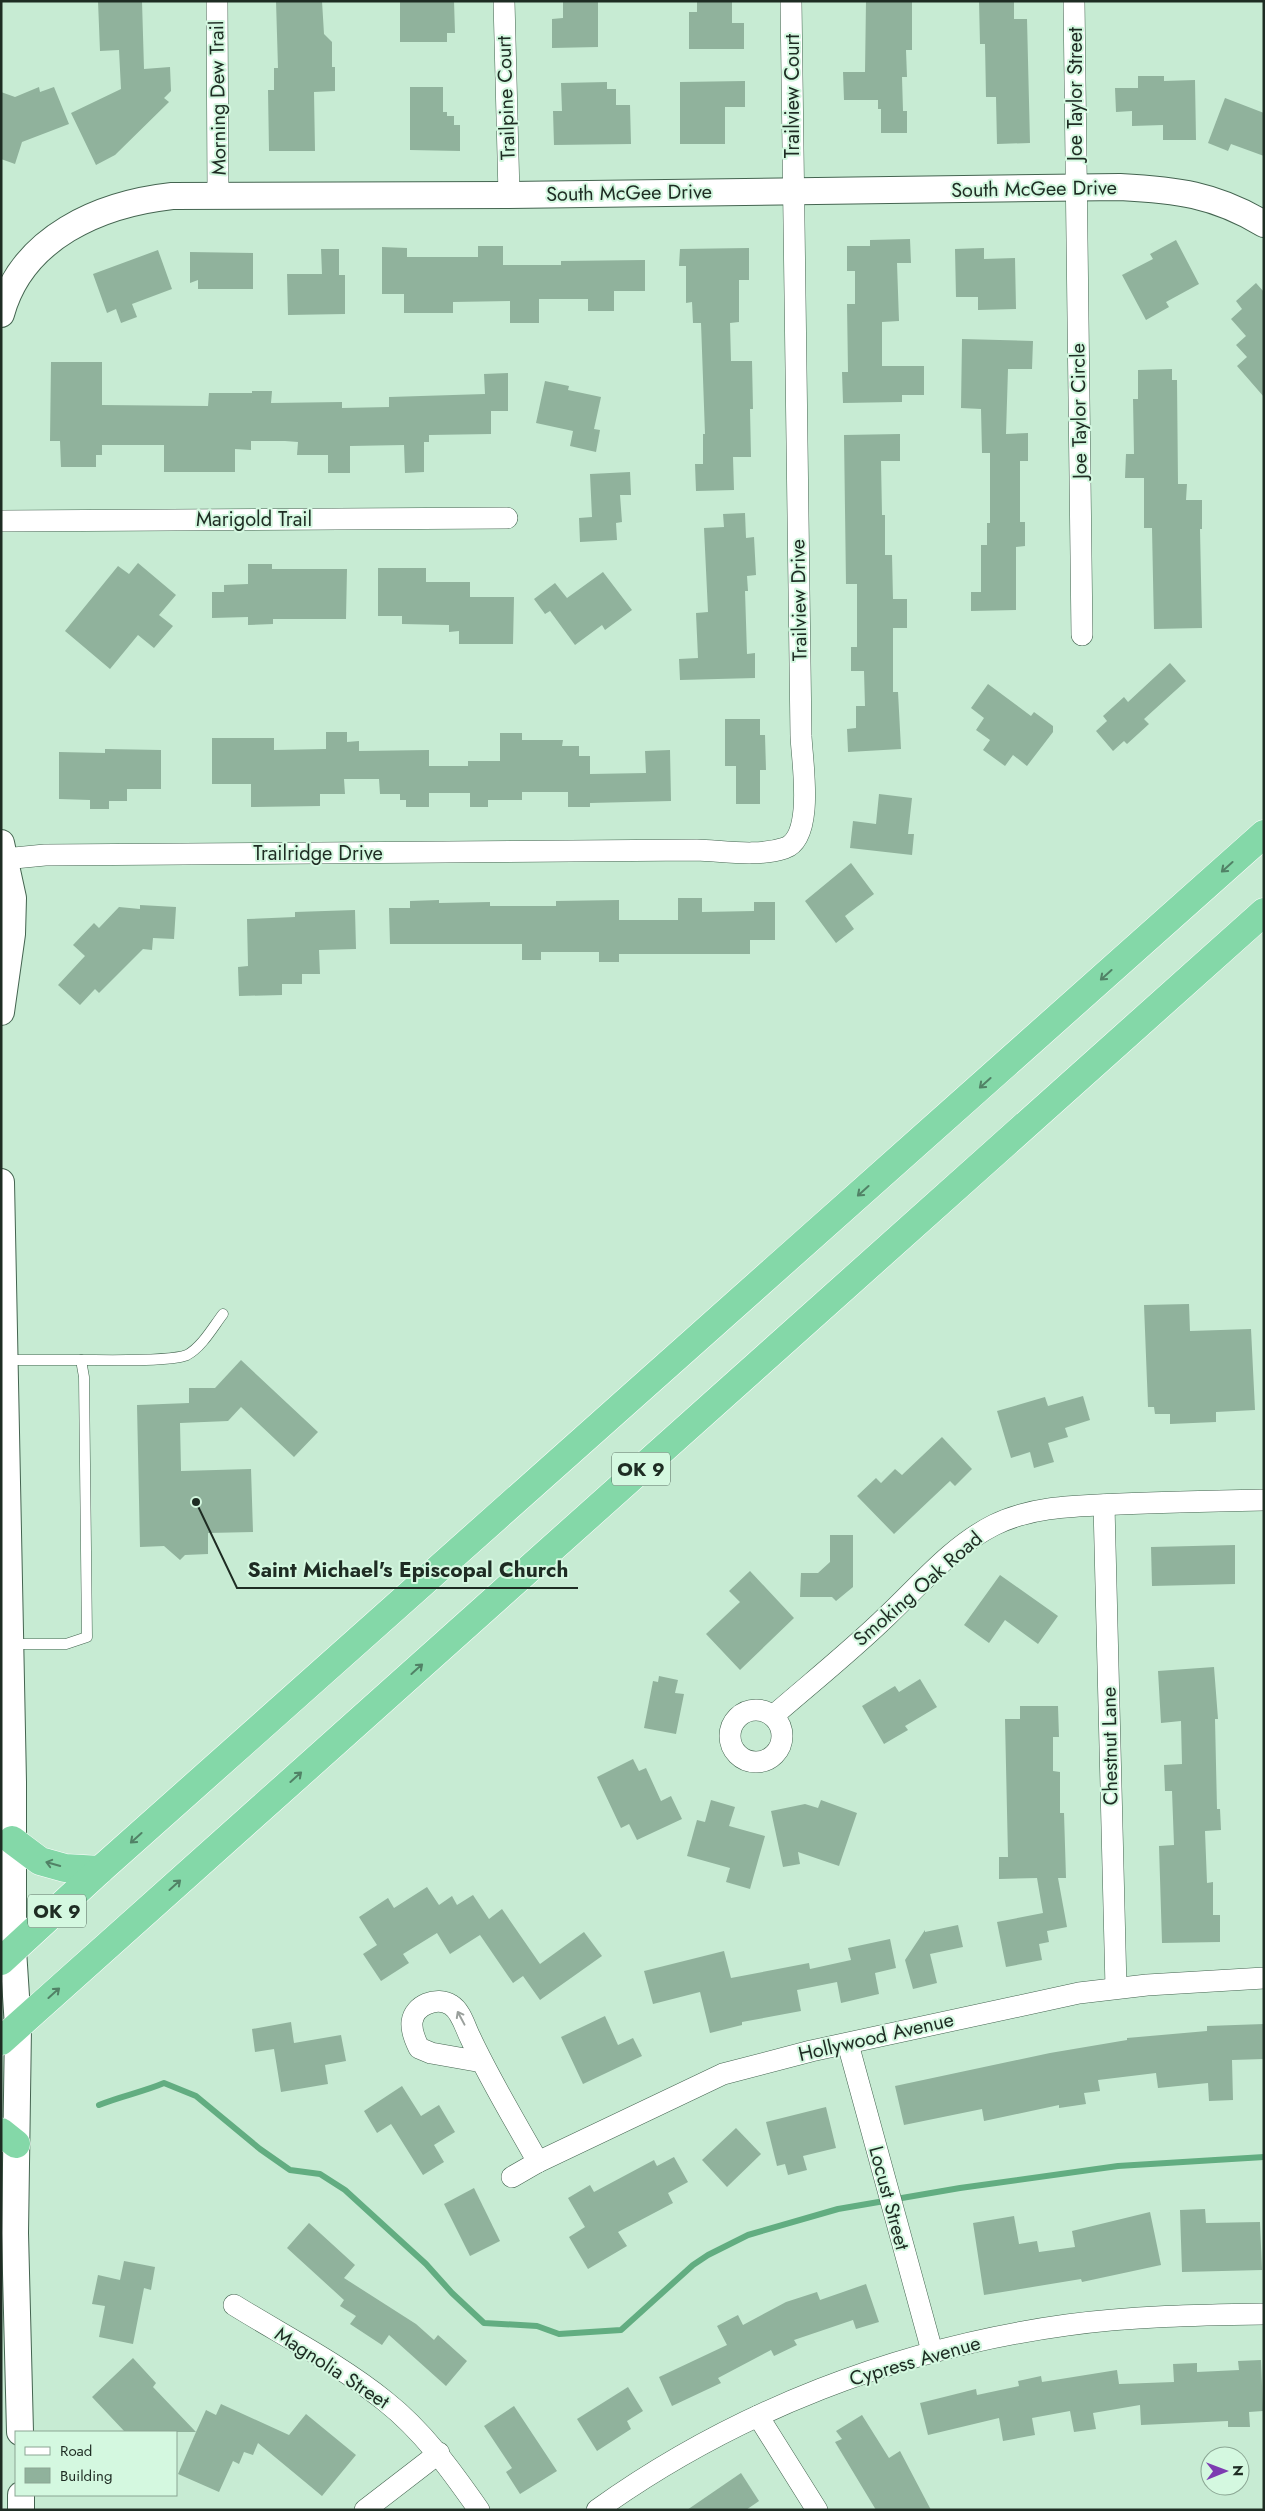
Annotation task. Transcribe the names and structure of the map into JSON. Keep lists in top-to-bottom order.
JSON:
{
  "streets": {
    "highway": ["OK 9"],
    "street": [
      "Joe Taylor Street",
      "Trailview Court",
      "Morning Dew Trail",
      "Trailpine Court",
      "South McGee Drive",
      "Joe Taylor Circle",
      "Marigold Trail",
      "Trailview Drive",
      "Trailridge Drive",
      "Smoking Oak Road",
      "Chestnut Lane",
      "Hollywood Avenue",
      "Locust Street",
      "Cypress Avenue",
      "Magnolia Street"
    ]
  },
  "crossings": [
    ["Joe Taylor Street", "South McGee Drive"],
    ["Joe Taylor Street", "Joe Taylor Circle"],
    ["Trailview Court", "South McGee Drive"],
    ["Trailview Court", "Trailview Drive"],
    ["Morning Dew Trail", "South McGee Drive"],
    ["Trailpine Court", "South McGee Drive"],
    ["South McGee Drive", "Joe Taylor Circle"],
    ["South McGee Drive", "Trailview Drive"],
    ["Trailview Drive", "Trailridge Drive"],
    ["Smoking Oak Road", "Chestnut Lane"],
    ["Chestnut Lane", "Hollywood Avenue"],
    ["Hollywood Avenue", "Locust Street"],
    ["Locust Street", "Cypress Avenue"]
  ],
  "places": ["Saint Michael's Episcopal Church"],
  "legend": ["Road", "Building"],
  "north": "right"
}
